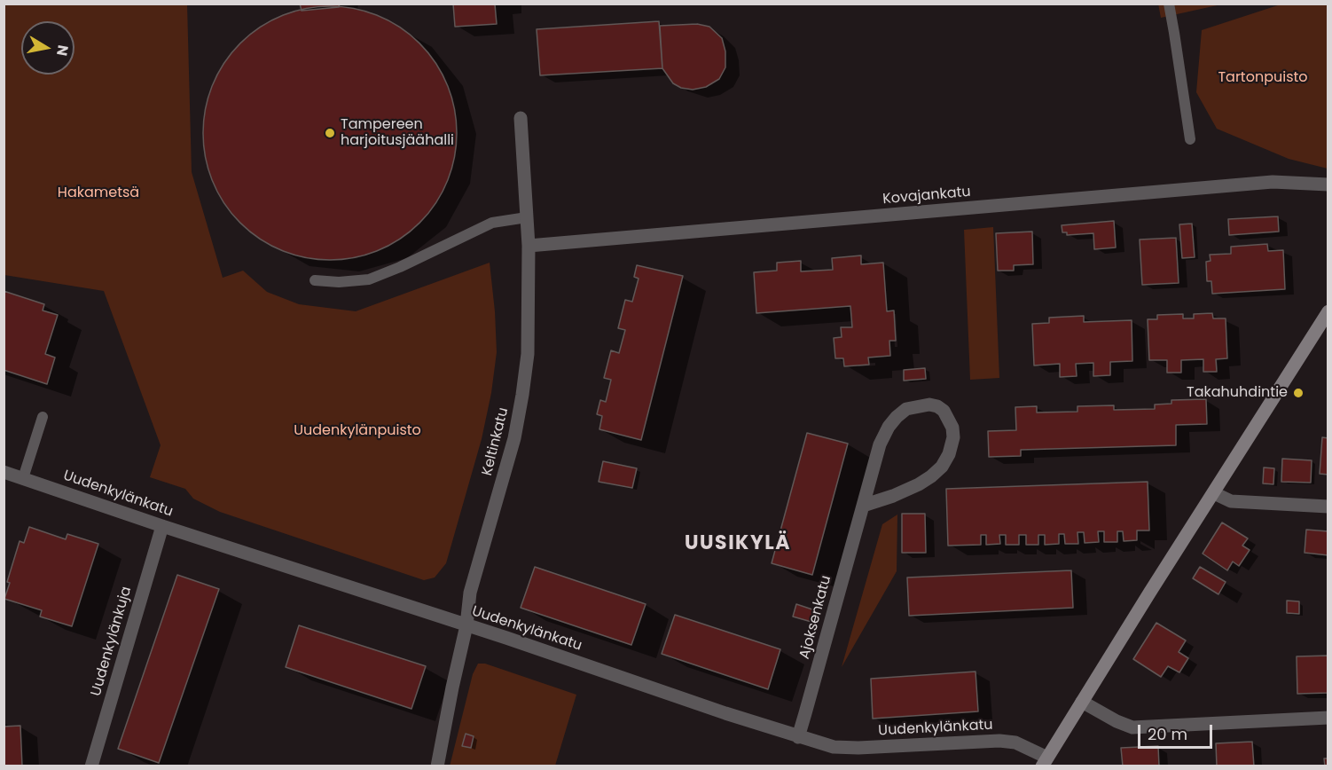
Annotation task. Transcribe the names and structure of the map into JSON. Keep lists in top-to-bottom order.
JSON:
{
  "streets": {
    "street": [
      "Kovajankatu",
      "Keltinkatu",
      "Uudenkylänkatu",
      "Ajoksenkatu",
      "Uudenkylänkuja"
    ]
  },
  "crossings": [
    ["Kovajankatu", "Keltinkatu"],
    ["Keltinkatu", "Uudenkylänkatu"],
    ["Uudenkylänkatu", "Ajoksenkatu"],
    ["Uudenkylänkatu", "Uudenkylänkuja"]
  ],
  "districts": ["UUSIKYLÄ"],
  "parks": ["Tartonpuisto", "Hakametsä", "Uudenkylänpuisto"],
  "places": ["Tampereen harjoitusjäähalli", "Takahuhdintie"],
  "scale_bar": "20 m",
  "north": "right"
}
